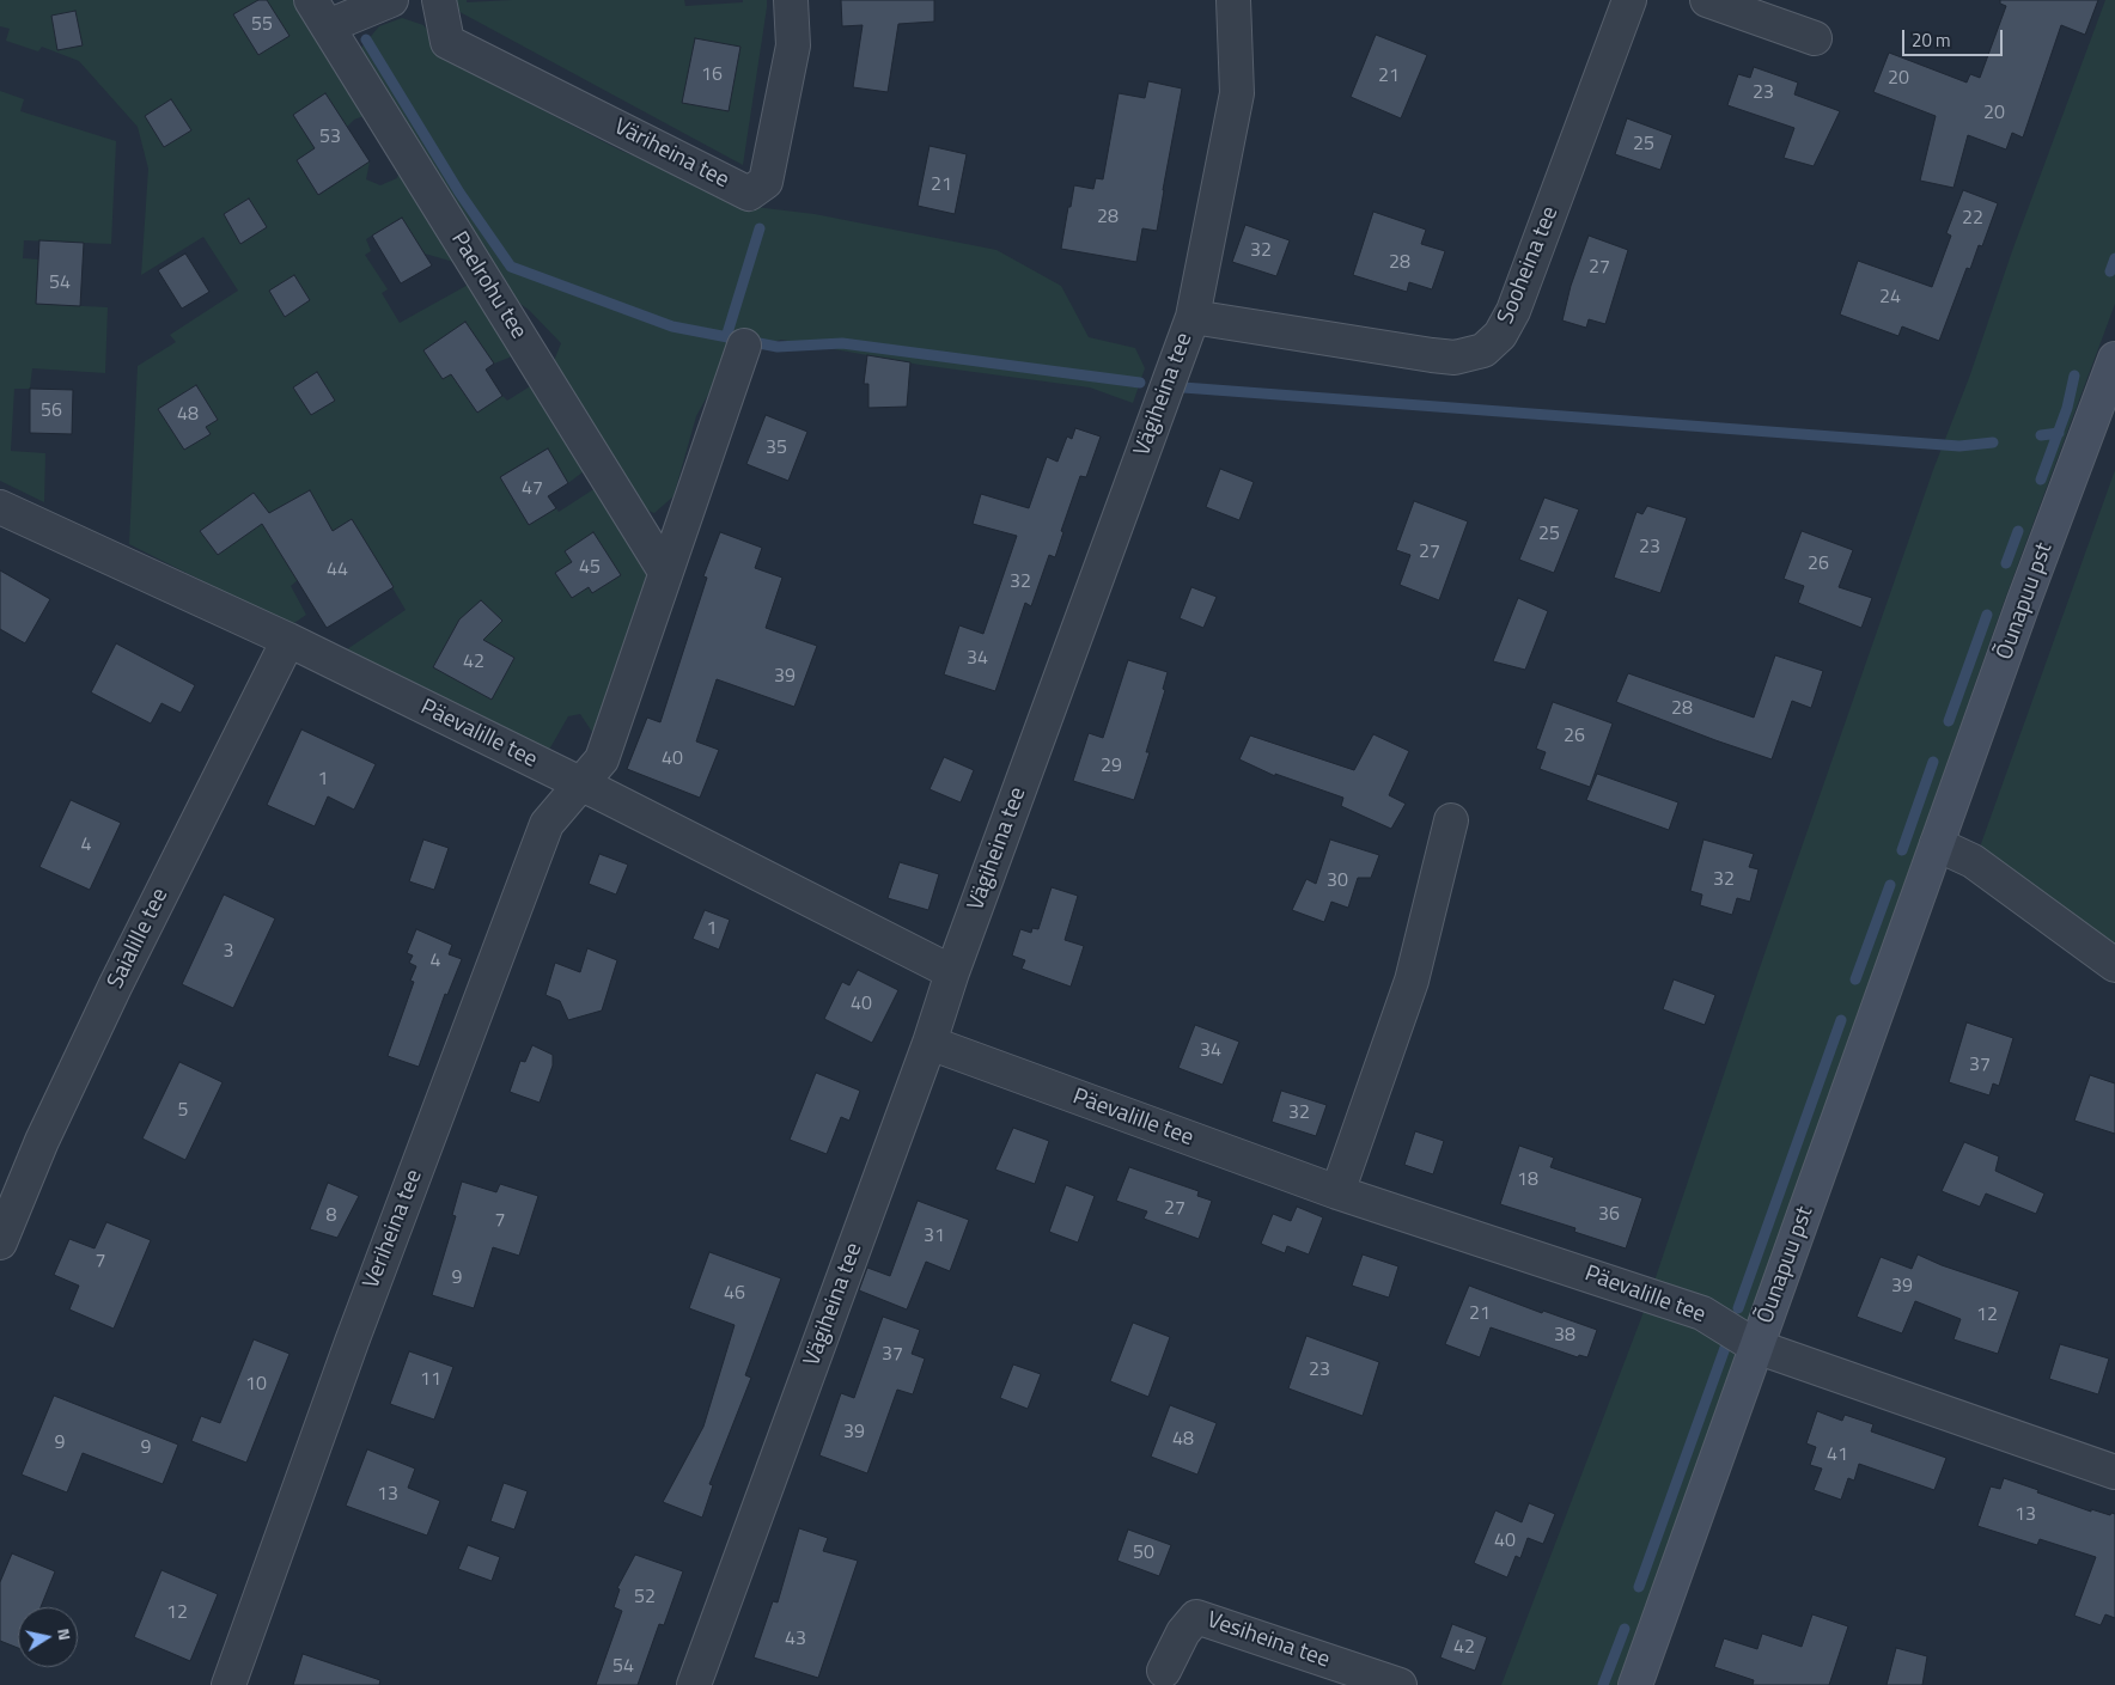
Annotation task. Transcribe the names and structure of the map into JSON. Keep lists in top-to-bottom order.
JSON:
{
  "streets": {
    "street": [
      "Väriheina tee",
      "Sooheina tee",
      "Paelrohu tee",
      "Vägiheina tee",
      "Õunapuu pst",
      "Päevalille tee",
      "Saialille tee",
      "Veriheina tee",
      "Vesiheina tee"
    ]
  },
  "crossings": [
    ["Sooheina tee", "Vägiheina tee"],
    ["Vägiheina tee", "Päevalille tee"],
    ["Õunapuu pst", "Päevalille tee"],
    ["Päevalille tee", "Saialille tee"],
    ["Päevalille tee", "Veriheina tee"]
  ],
  "house_numbers": [
    "55",
    "16",
    "21",
    "20",
    "23",
    "20",
    "53",
    "25",
    "21",
    "28",
    "22",
    "32",
    "28",
    "27",
    "54",
    "24",
    "56",
    "48",
    "35",
    "47",
    "25",
    "23",
    "27",
    "26",
    "45",
    "44",
    "32",
    "34",
    "42",
    "39",
    "28",
    "26",
    "40",
    "29",
    "1",
    "4",
    "32",
    "30",
    "1",
    "3",
    "4",
    "40",
    "34",
    "37",
    "5",
    "32",
    "18",
    "27",
    "36",
    "8",
    "7",
    "31",
    "7",
    "9",
    "39",
    "46",
    "21",
    "12",
    "38",
    "37",
    "23",
    "11",
    "10",
    "39",
    "48",
    "9",
    "9",
    "41",
    "13",
    "13",
    "40",
    "50",
    "52",
    "12",
    "43",
    "42",
    "54"
  ],
  "scale_bar": "20 m",
  "north": "right"
}
